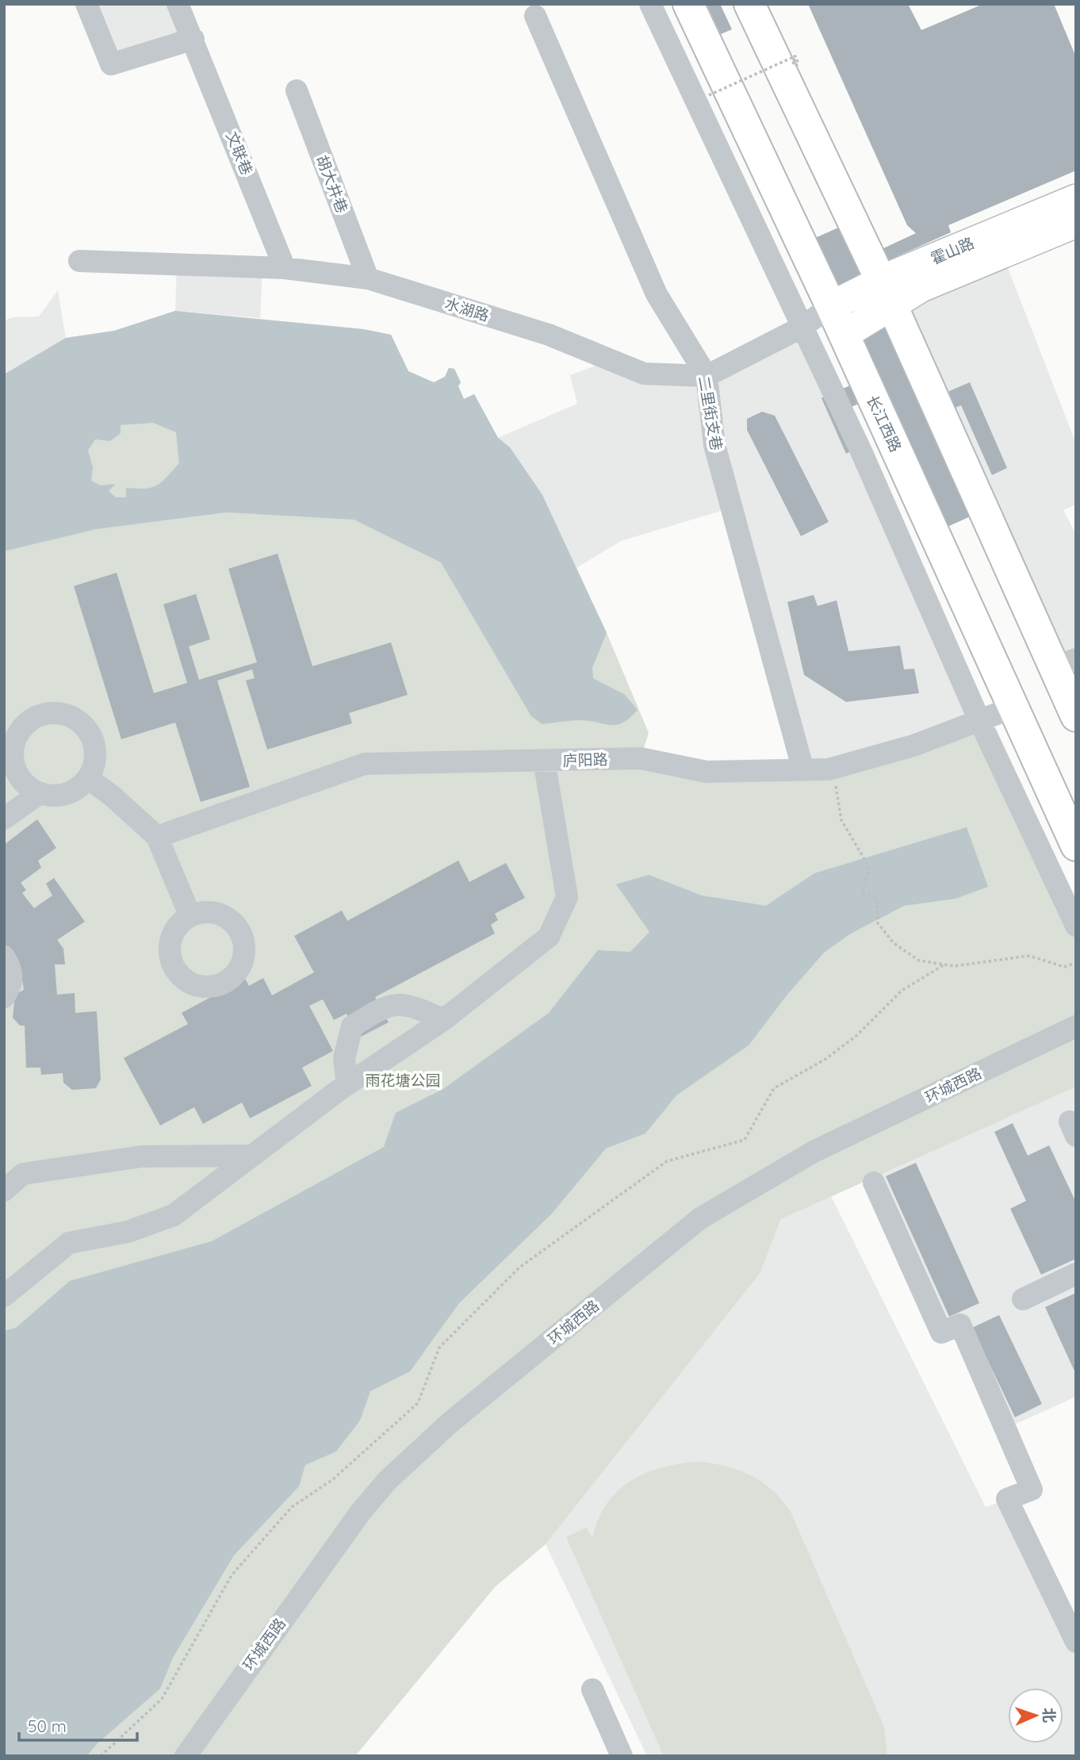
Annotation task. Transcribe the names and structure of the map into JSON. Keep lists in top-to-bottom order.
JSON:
{
  "streets": {
    "highway": ["长江西路"],
    "main road": ["霍山路"],
    "street": [
      "文联巷",
      "胡大井巷",
      "水湖路",
      "二里街支巷",
      "庐阳路",
      "环城西路"
    ]
  },
  "crossings": [
    ["文联巷", "水湖路"],
    ["胡大井巷", "水湖路"],
    ["霍山路", "水湖路"],
    ["霍山路", "长江西路"],
    ["水湖路", "二里街支巷"],
    ["水湖路", "长江西路"],
    ["二里街支巷", "庐阳路"],
    ["长江西路", "庐阳路"]
  ],
  "parks": ["雨花塘公园"],
  "scale_bar": "50 m",
  "north": "right"
}
